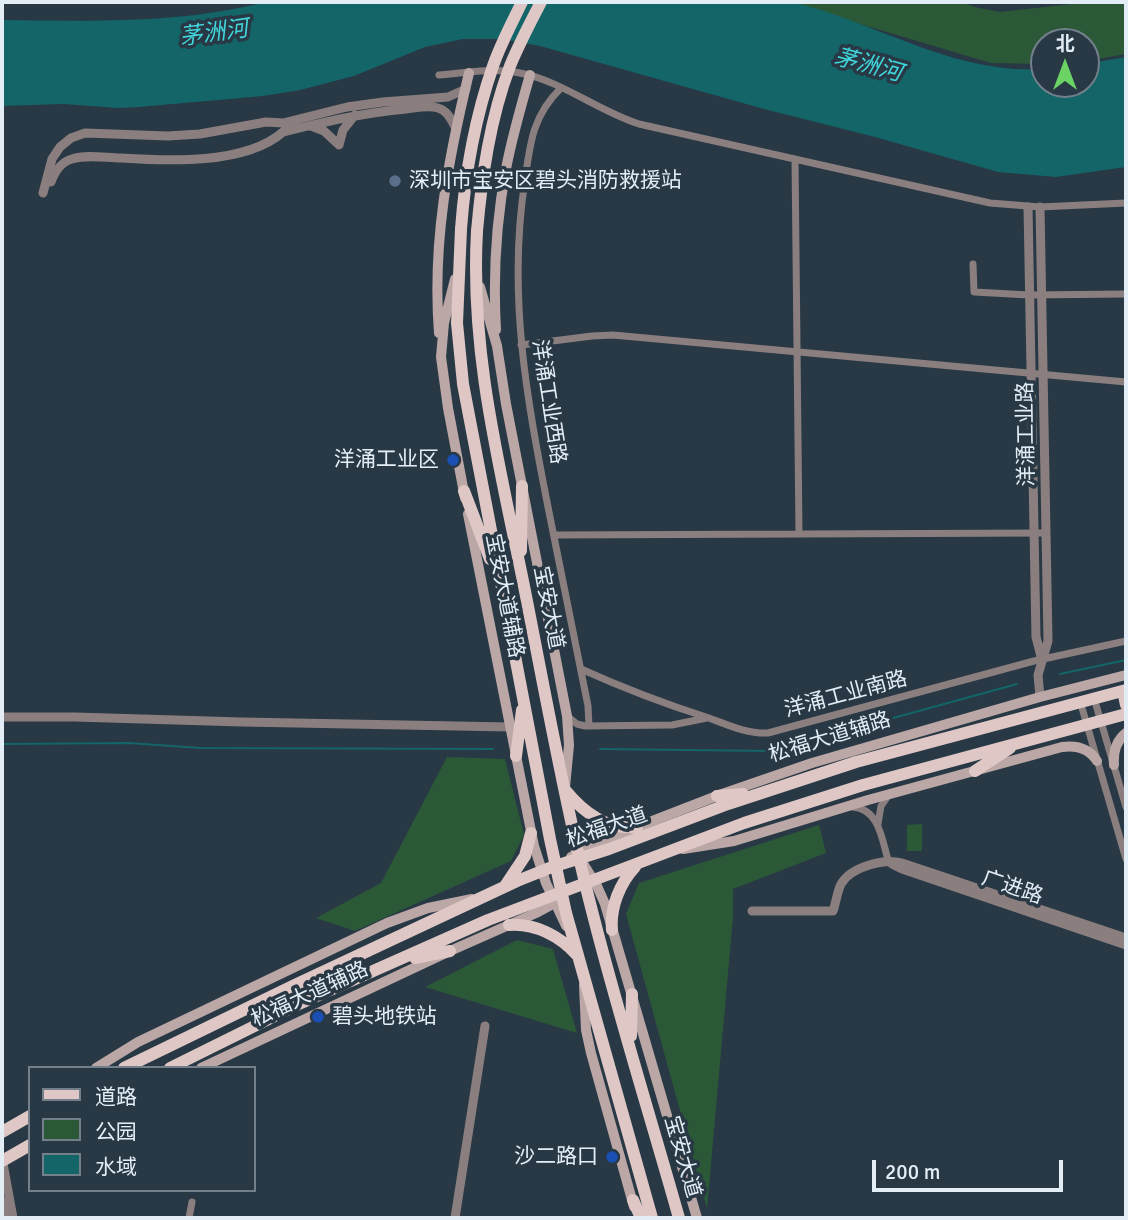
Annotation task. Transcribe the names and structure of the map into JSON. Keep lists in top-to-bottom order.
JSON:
{
  "streets": {
    "main road": [
      "宝安大道辅路",
      "宝安大道",
      "松福大道辅路",
      "松福大道"
    ],
    "street": [
      "洋涌工业西路",
      "洋涌工业路",
      "洋涌工业南路",
      "广进路"
    ]
  },
  "crossings": [
    ["洋涌工业西路", "洋涌工业南路"],
    ["洋涌工业路", "洋涌工业南路"],
    ["洋涌工业路", "松福大道辅路"],
    ["宝安大道辅路", "宝安大道"],
    ["宝安大道辅路", "松福大道辅路"],
    ["宝安大道辅路", "松福大道"],
    ["宝安大道", "松福大道辅路"],
    ["宝安大道", "松福大道"],
    ["松福大道辅路", "松福大道"]
  ],
  "water": ["茅洲河"],
  "places": [
    "深圳市宝安区碧头消防救援站",
    "洋涌工业区",
    "碧头地铁站",
    "沙二路口"
  ],
  "legend": ["道路", "公园", "水域"],
  "scale_bar": "200 m",
  "north": "top"
}
